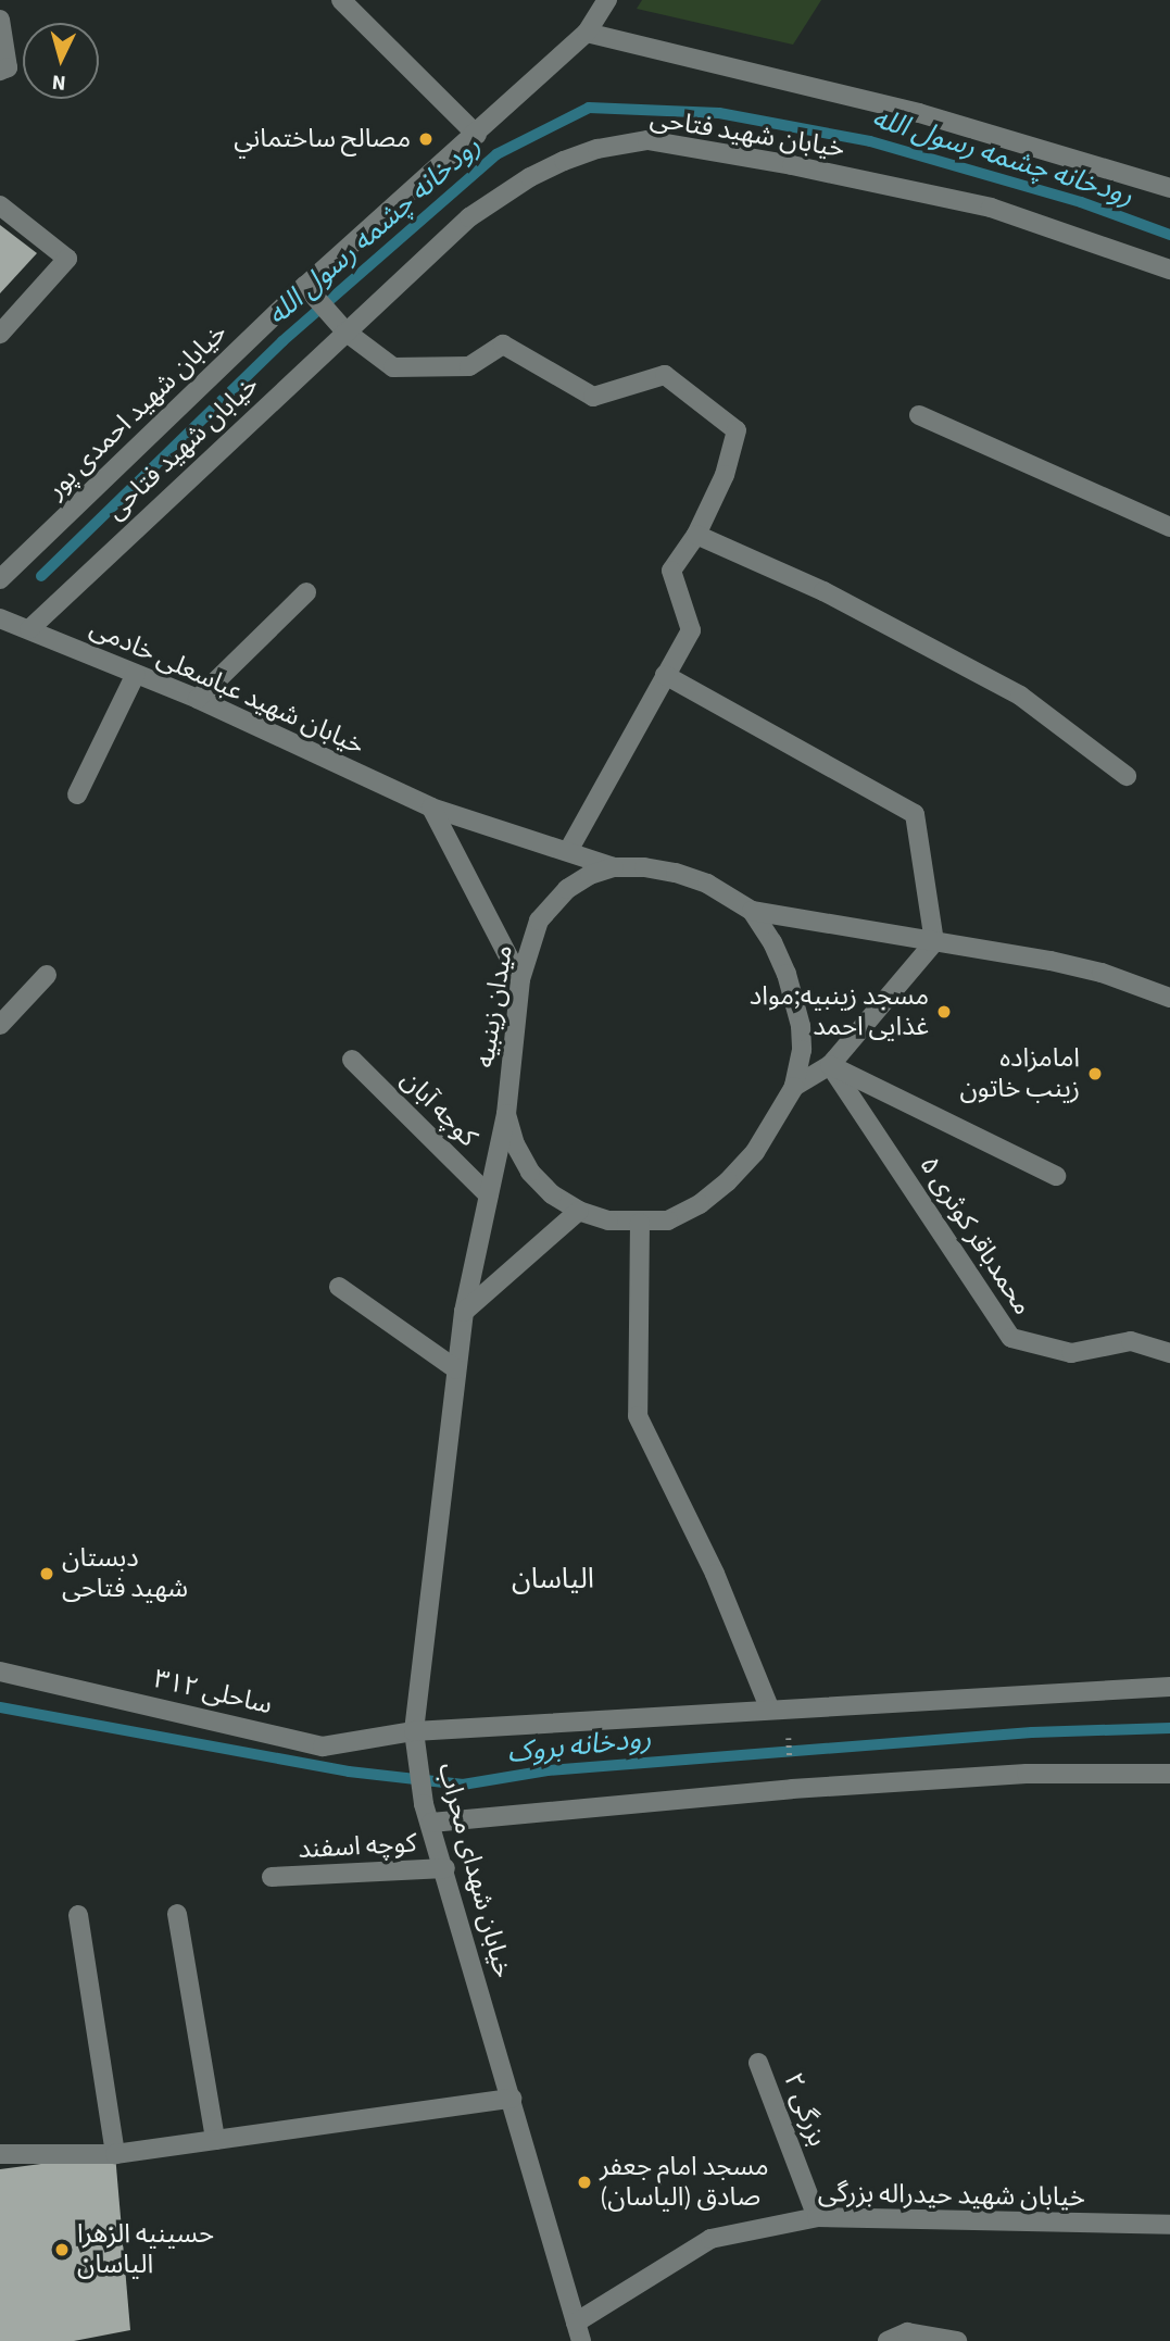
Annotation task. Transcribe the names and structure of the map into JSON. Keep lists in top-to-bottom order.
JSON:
{
  "streets": {
    "street": [
      "خیابان شهید فتاحی",
      "خیابان شهید احمدی پور",
      "خیابان شهید عباسعلی خادمی",
      "میدان زینبیه",
      "کوچه آبان",
      "محمدباقر کوثری ۵",
      "ساحلی ۳۱۲",
      "کوچه اسفند",
      "خیابان شهدای محراب",
      "بزرگی ۲",
      "خیابان شهید حیدراله بزرگی"
    ]
  },
  "crossings": [
    ["خیابان شهید فتاحی", "خیابان شهید عباسعلی خادمی"],
    ["خیابان شهید عباسعلی خادمی", "میدان زینبیه"],
    ["میدان زینبیه", "خیابان شهدای محراب"],
    ["کوچه آبان", "خیابان شهدای محراب"],
    ["ساحلی ۳۱۲", "خیابان شهدای محراب"],
    ["کوچه اسفند", "خیابان شهدای محراب"],
    ["خیابان شهدای محراب", "خیابان شهید حیدراله بزرگی"],
    ["بزرگی ۲", "خیابان شهید حیدراله بزرگی"]
  ],
  "districts": ["الیاسان"],
  "water": ["رودخانه چشمه رسول الله", "رودخانه بروک"],
  "places": [
    "مصالح ساختماني",
    "مسجد زینبیه;مواد غذایی احمد",
    "امامزاده زینب خاتون",
    "دبستان شهید فتاحی",
    "مسجد امام جعفر صادق (الیاسان)",
    "حسینیه الزهرا الیاسان"
  ],
  "north": "bottom"
}
